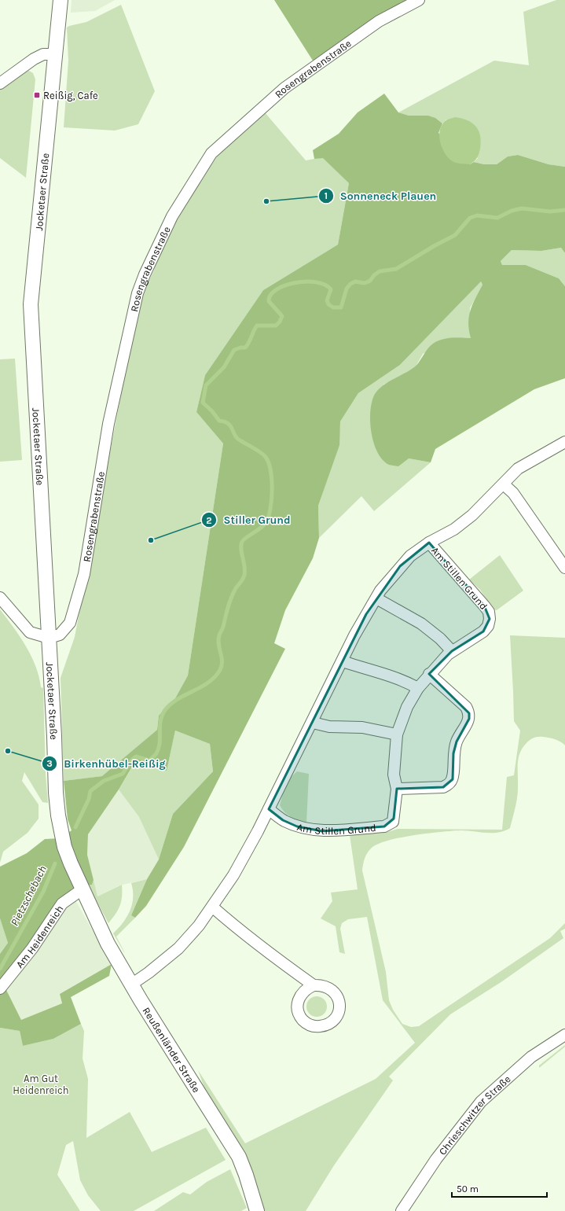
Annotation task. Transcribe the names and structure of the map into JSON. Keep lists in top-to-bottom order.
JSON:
{
  "streets": {
    "street": [
      "Rosengrabenstraße",
      "Jocketaer Straße",
      "Am Stillen Grund",
      "Am Heidenreich",
      "Reußenländer Straße",
      "Chrieschwitzer Straße"
    ]
  },
  "crossings": [
    ["Rosengrabenstraße", "Jocketaer Straße"],
    ["Jocketaer Straße", "Am Heidenreich"],
    ["Jocketaer Straße", "Reußenländer Straße"],
    ["Am Stillen Grund", "Reußenländer Straße"],
    ["Am Heidenreich", "Reußenländer Straße"]
  ],
  "water": ["Pietzschebach"],
  "parks": ["Am Gut Heidenreich"],
  "places": {
    "transit": ["Reißig, Cafe"],
    "other": ["Sonneneck Plauen", "Stiller Grund", "Birkenhübel-Reißig"]
  },
  "scale_bar": "50 m"
}
